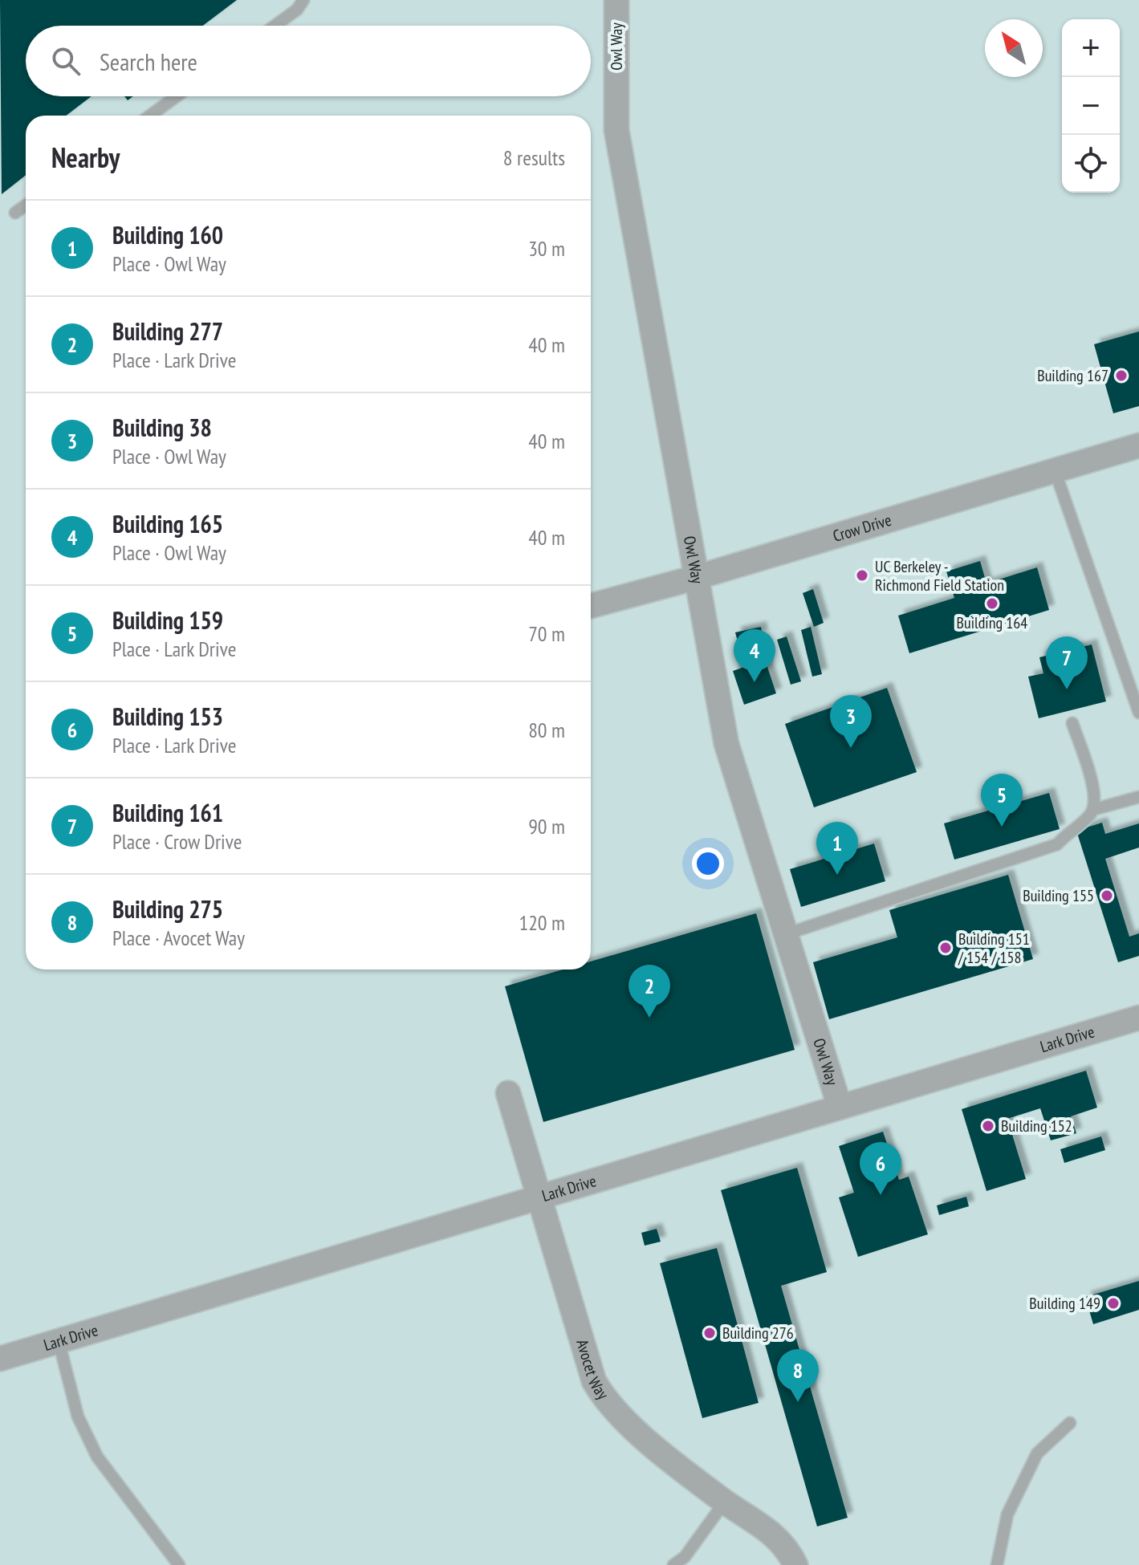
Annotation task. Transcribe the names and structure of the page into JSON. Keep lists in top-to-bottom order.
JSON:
{
  "streets": {
    "street": [
      "Owl Way",
      "Crow Drive",
      "Lark Drive",
      "Avocet Way"
    ]
  },
  "crossings": [
    ["Owl Way", "Crow Drive"],
    ["Owl Way", "Lark Drive"],
    ["Lark Drive", "Avocet Way"]
  ],
  "places": [
    "Building 167",
    "UC Berkeley - Richmond Field Station",
    "Building 164",
    "Building 155",
    "Building 151 / 154 / 158",
    "Building 152",
    "Building 149",
    "Building 276"
  ],
  "north": "top left",
  "page": {
    "map_buttons": ["+", "−"],
    "search": "Search here",
    "heading": ["Nearby", "8 results"],
    "list": [
      {
        "mark": "1",
        "name": "Building 160",
        "note": "Place · Owl Way",
        "value": "30 m"
      },
      {
        "mark": "2",
        "name": "Building 277",
        "note": "Place · Lark Drive",
        "value": "40 m"
      },
      {
        "mark": "3",
        "name": "Building 38",
        "note": "Place · Owl Way",
        "value": "40 m"
      },
      {
        "mark": "4",
        "name": "Building 165",
        "note": "Place · Owl Way",
        "value": "40 m"
      },
      {
        "mark": "5",
        "name": "Building 159",
        "note": "Place · Lark Drive",
        "value": "70 m"
      },
      {
        "mark": "6",
        "name": "Building 153",
        "note": "Place · Lark Drive",
        "value": "80 m"
      },
      {
        "mark": "7",
        "name": "Building 161",
        "note": "Place · Crow Drive",
        "value": "90 m"
      },
      {
        "mark": "8",
        "name": "Building 275",
        "note": "Place · Avocet Way",
        "value": "120 m"
      }
    ],
    "pins": [
      "4",
      "7",
      "3",
      "5",
      "1",
      "2",
      "6",
      "8"
    ]
  }
}
